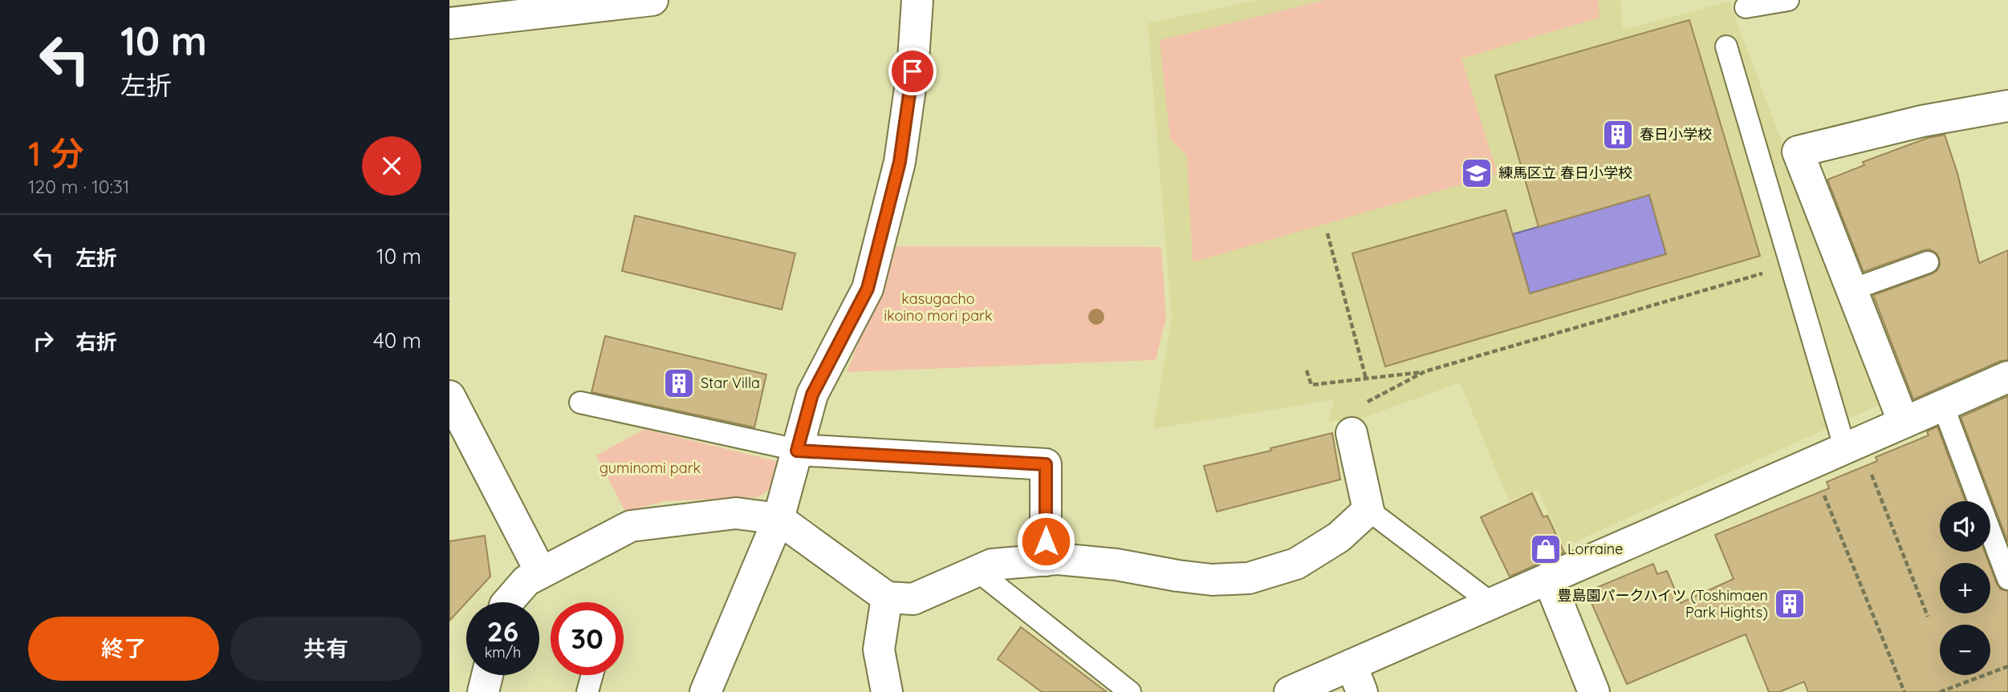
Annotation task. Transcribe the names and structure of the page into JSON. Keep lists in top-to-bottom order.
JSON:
{
  "parks": ["kasugacho ikoino mori park", "guminomi park"],
  "places": {
    "building": ["春日小学校", "Star Villa", "豊島園パークハイツ (Toshimaen Park Hights)"],
    "school or university": ["練馬区立 春日小学校"],
    "shop": ["Lorraine"]
  },
  "page": {
    "turn": ["10 m", "左折"],
    "heading": ["1 分", "120 m · 10:31"],
    "list": [
      {
        "name": "左折",
        "value": "10 m"
      },
      {
        "name": "右折",
        "value": "40 m"
      }
    ],
    "map_buttons": ["+", "−"],
    "speed": "26 km/h",
    "limit": "30",
    "buttons": ["終了", "共有"]
  }
}
